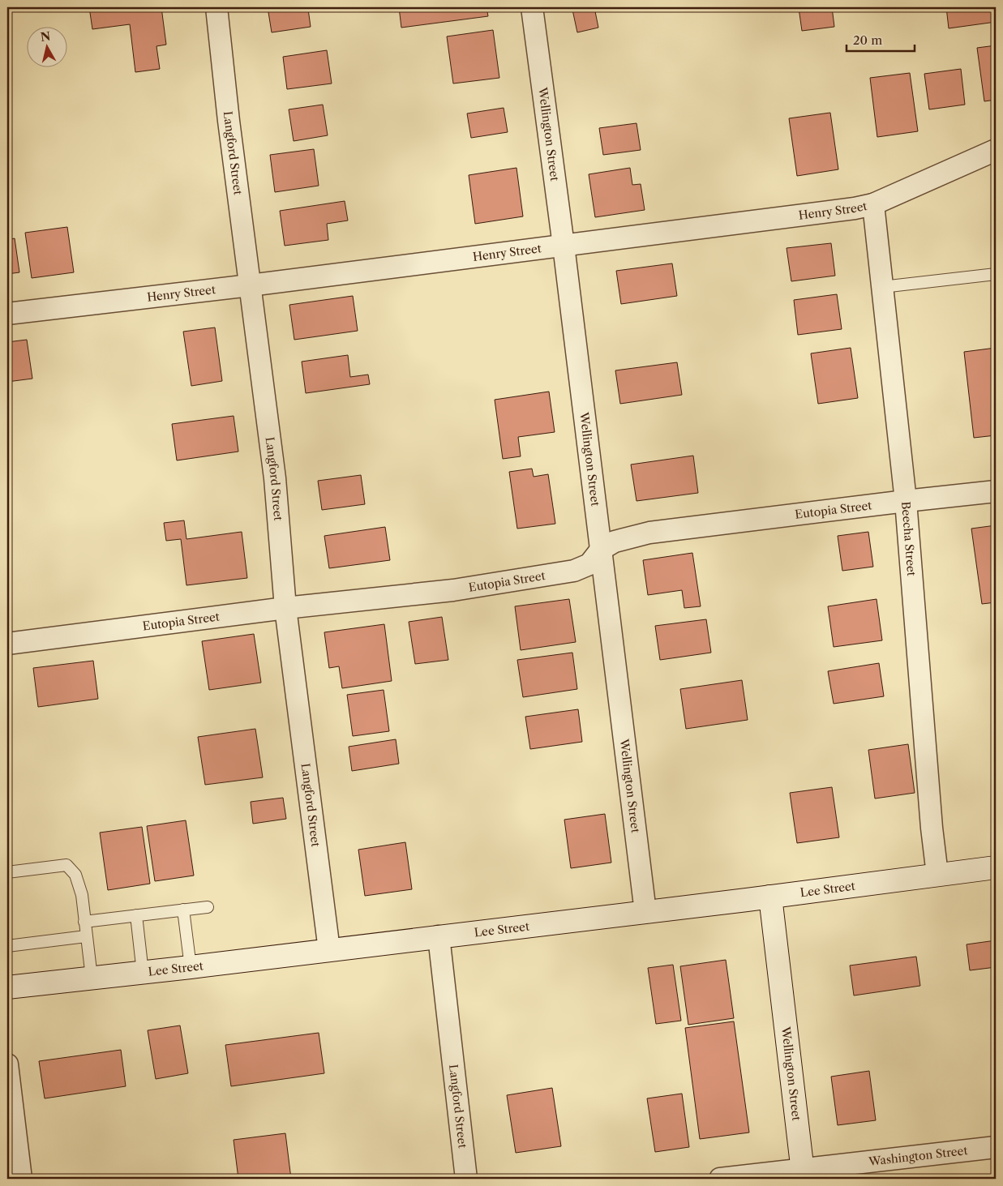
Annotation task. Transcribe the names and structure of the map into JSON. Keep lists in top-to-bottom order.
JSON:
{
  "streets": {
    "main road": ["Wellington Street", "Lee Street"],
    "street": [
      "Langford Street",
      "Henry Street",
      "Eutopia Street",
      "Beecha Street",
      "Washington Street"
    ]
  },
  "crossings": [
    ["Wellington Street", "Henry Street"],
    ["Wellington Street", "Eutopia Street"],
    ["Wellington Street", "Lee Street"],
    ["Wellington Street", "Washington Street"],
    ["Langford Street", "Henry Street"],
    ["Langford Street", "Eutopia Street"],
    ["Langford Street", "Lee Street"],
    ["Henry Street", "Beecha Street"],
    ["Eutopia Street", "Beecha Street"],
    ["Beecha Street", "Lee Street"]
  ],
  "scale_bar": "20 m",
  "north": "top"
}
